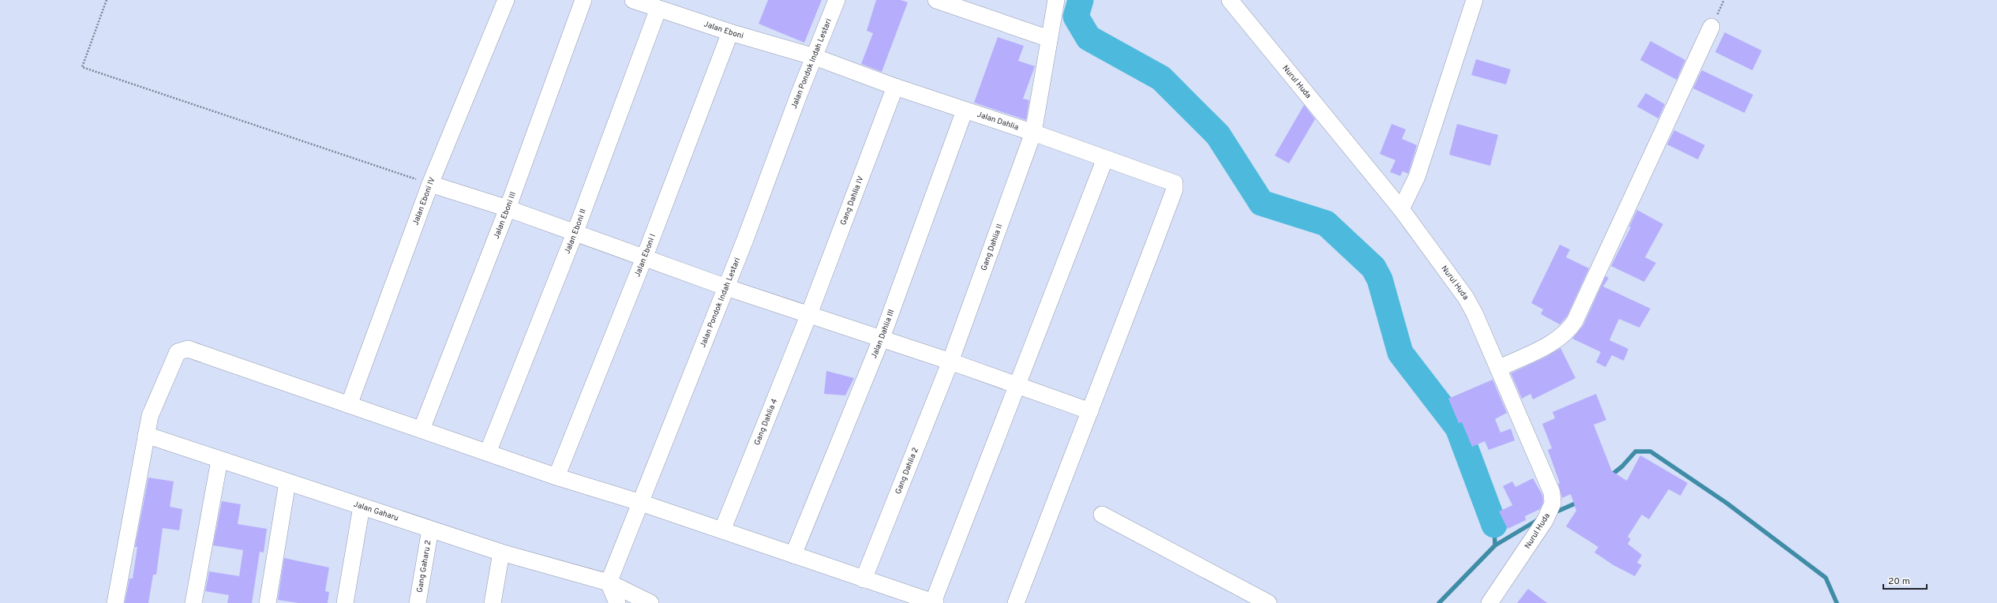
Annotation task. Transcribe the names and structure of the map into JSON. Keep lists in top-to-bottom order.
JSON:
{
  "streets": {
    "street": [
      "Jalan Eboni",
      "Jalan Pondok Indah Lestari",
      "Nurul Huda",
      "Jalan Dahlia",
      "Gang Dahlia IV",
      "Jalan Eboni IV",
      "Jalan Eboni III",
      "Jalan Eboni II",
      "Gang Dahlia II",
      "Jalan Eboni I",
      "Jalan Dahlia III",
      "Gang Dahlia 4",
      "Gang Dahlia 2",
      "Jalan Gaharu",
      "Gang Gaharu 2"
    ]
  },
  "crossings": [
    ["Jalan Eboni", "Jalan Pondok Indah Lestari"],
    ["Jalan Eboni", "Jalan Dahlia"],
    ["Jalan Eboni", "Jalan Eboni II"],
    ["Jalan Eboni", "Jalan Eboni I"],
    ["Jalan Pondok Indah Lestari", "Jalan Dahlia"],
    ["Jalan Pondok Indah Lestari", "Jalan Gaharu"],
    ["Jalan Dahlia", "Gang Dahlia IV"],
    ["Jalan Dahlia", "Gang Dahlia II"],
    ["Jalan Dahlia", "Jalan Dahlia III"],
    ["Gang Dahlia IV", "Gang Dahlia 4"],
    ["Gang Dahlia II", "Gang Dahlia 2"],
    ["Jalan Gaharu", "Gang Gaharu 2"]
  ],
  "scale_bar": "20 m"
}
